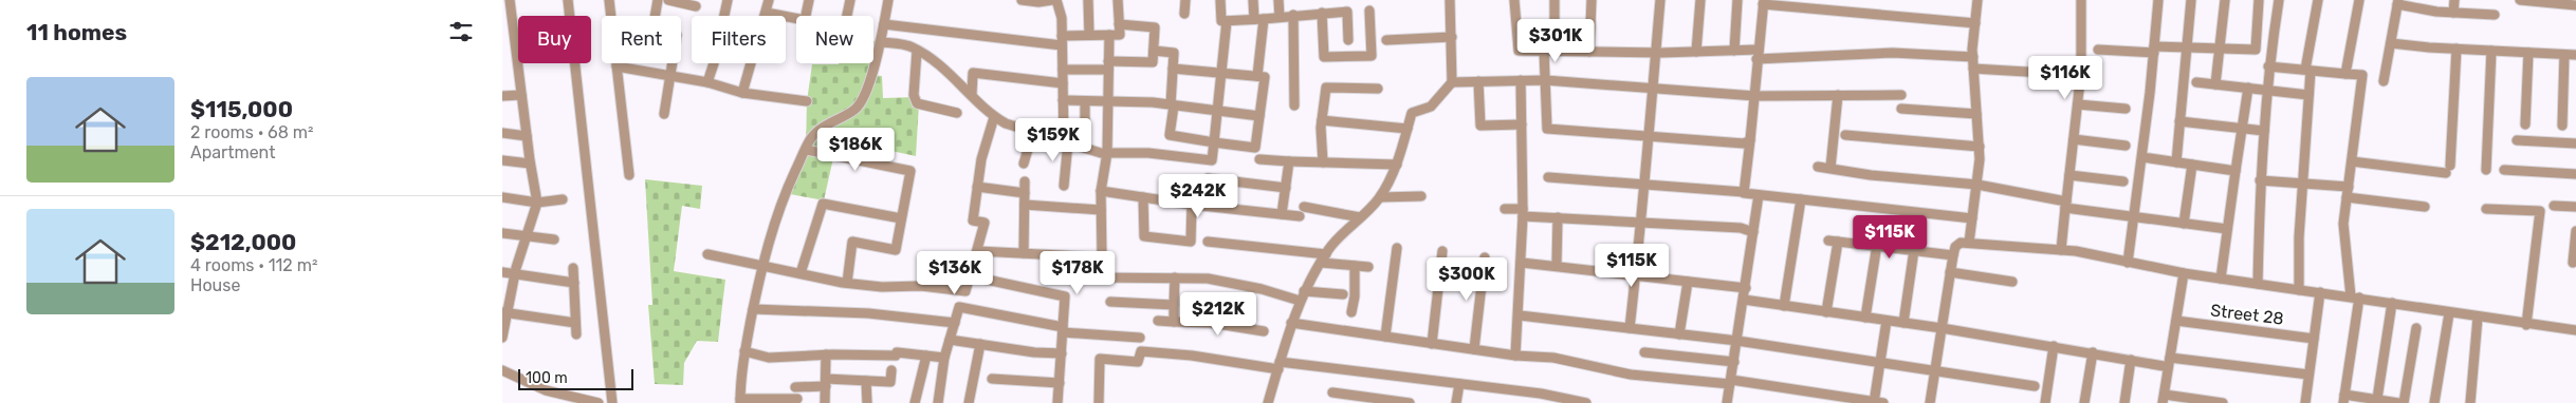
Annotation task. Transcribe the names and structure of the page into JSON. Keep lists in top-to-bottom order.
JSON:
{
  "streets": {
    "street": ["Street 28"]
  },
  "scale_bar": "100 m",
  "page": {
    "heading": "11 homes",
    "chip": [
      "Buy",
      "Rent",
      "Filters",
      "New"
    ],
    "price": [
      "$301K",
      "$116K",
      "$159K",
      "$186K",
      "$242K",
      "$115K",
      "$115K",
      "$136K",
      "$178K",
      "$300K",
      "$212K"
    ],
    "list": [
      {
        "name": "$115,000",
        "note": "2 rooms · 68 m² · Apartment"
      },
      {
        "name": "$212,000",
        "note": "4 rooms · 112 m² · House"
      }
    ],
    "scale": "100 m"
  }
}
